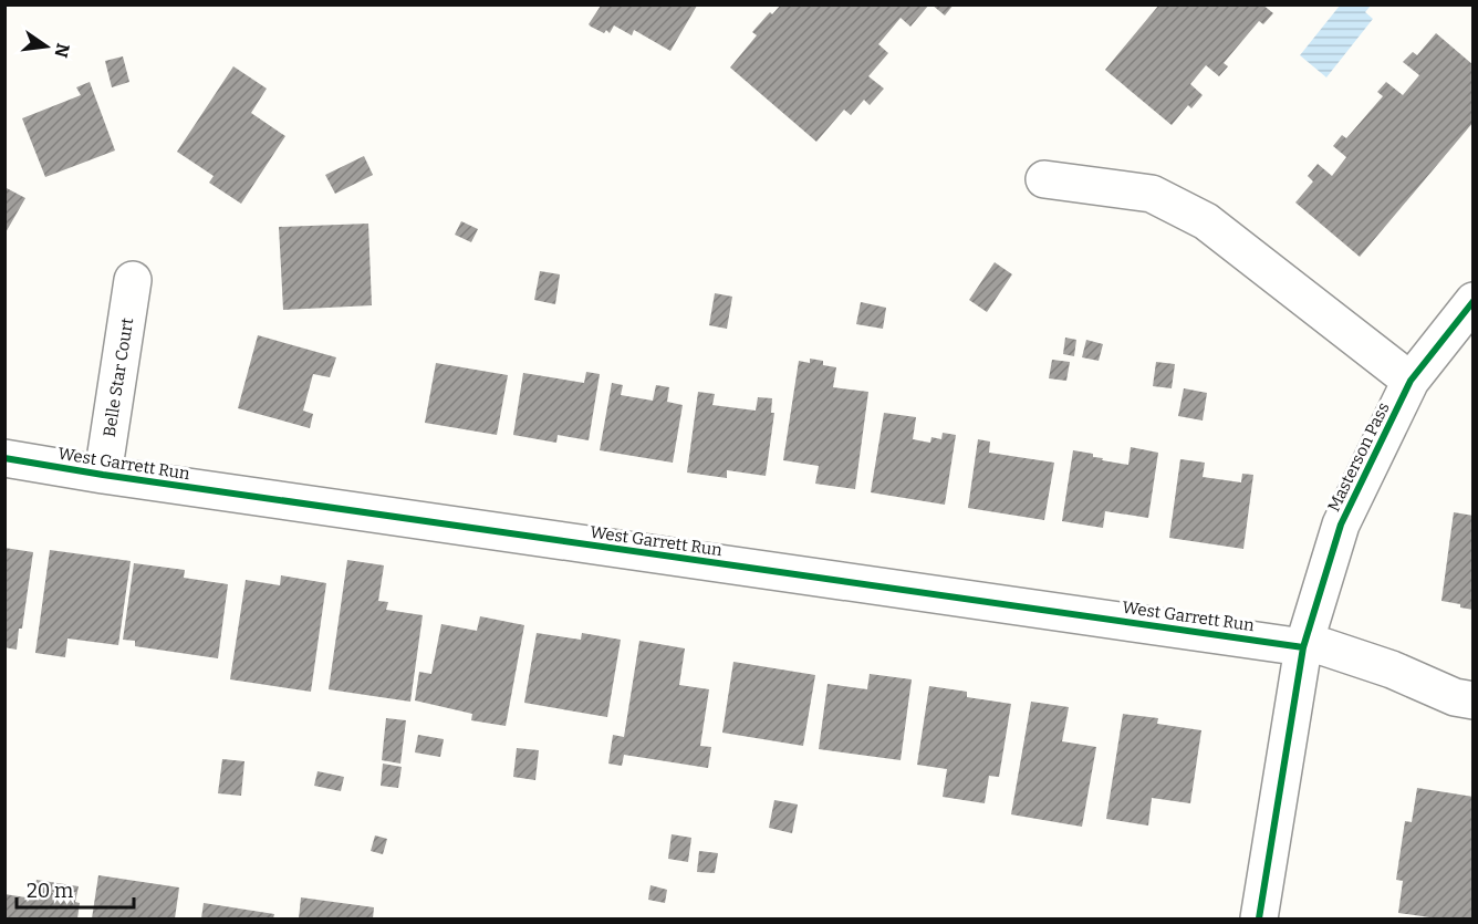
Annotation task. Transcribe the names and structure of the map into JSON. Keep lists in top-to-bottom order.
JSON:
{
  "streets": {
    "street": ["Belle Star Court", "Masterson Pass", "West Garrett Run"]
  },
  "crossings": [
    ["Belle Star Court", "West Garrett Run"],
    ["Masterson Pass", "West Garrett Run"]
  ],
  "scale_bar": "20 m",
  "north": "right"
}
